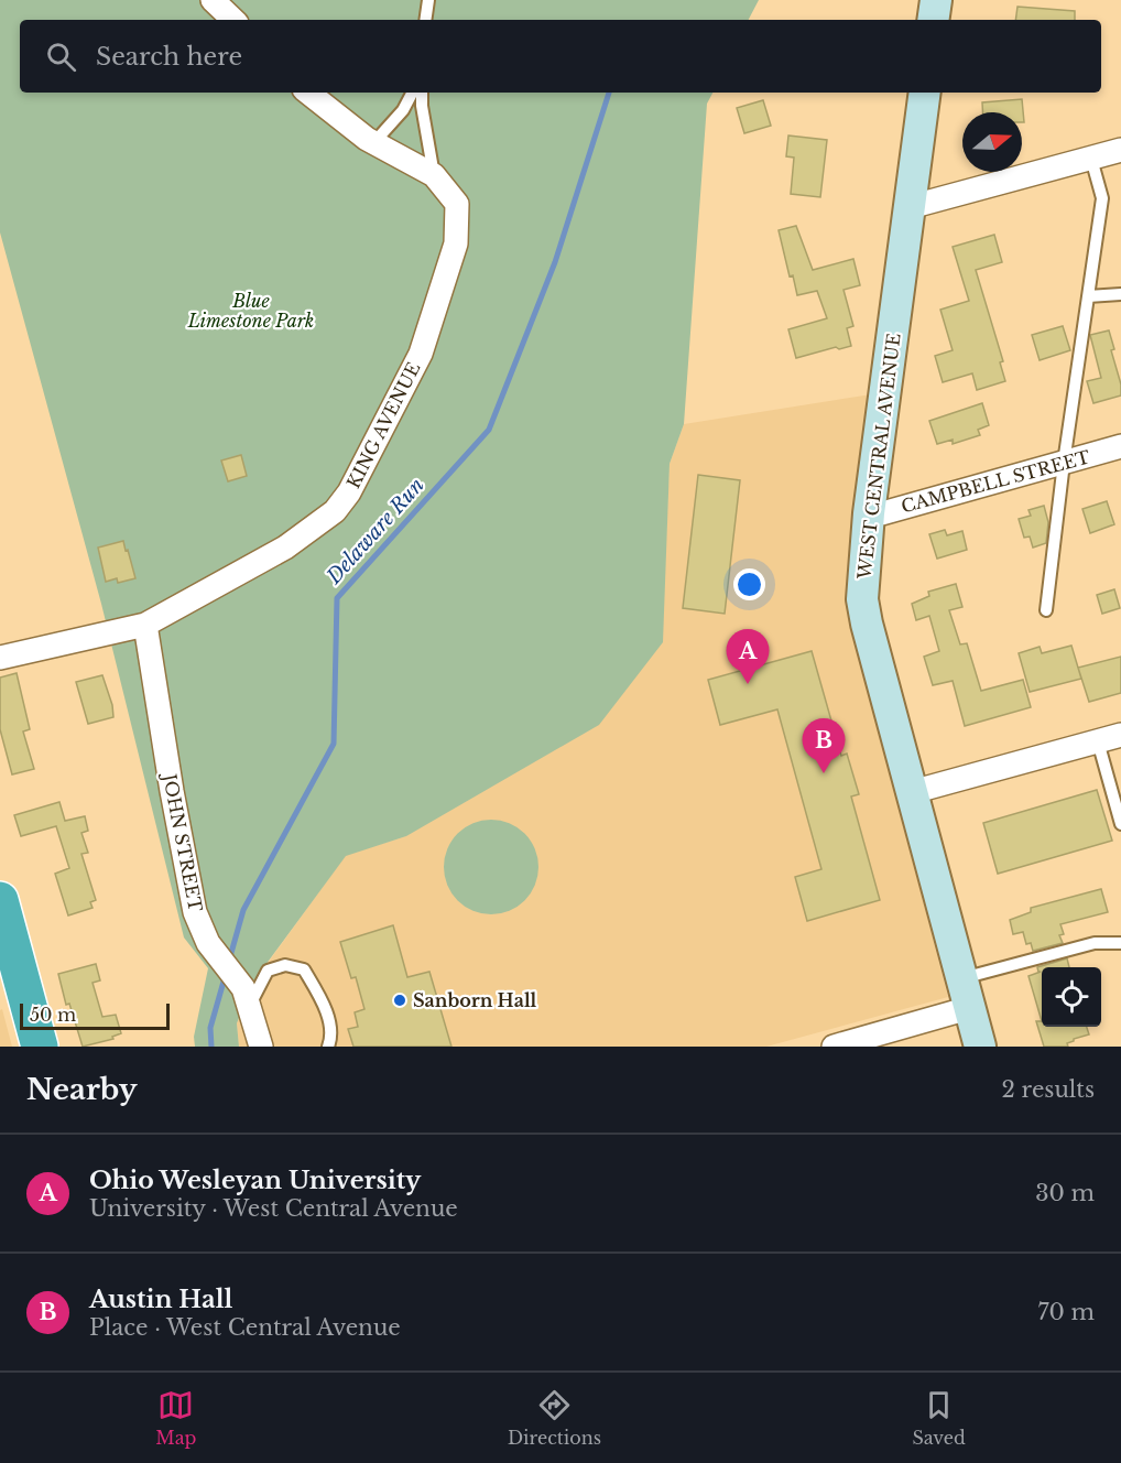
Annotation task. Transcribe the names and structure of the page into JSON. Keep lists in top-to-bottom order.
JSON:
{
  "streets": {
    "main road": ["WEST CENTRAL AVENUE"],
    "street": ["KING AVENUE", "CAMPBELL STREET", "JOHN STREET"]
  },
  "crossings": [
    ["KING AVENUE", "JOHN STREET"],
    ["WEST CENTRAL AVENUE", "CAMPBELL STREET"]
  ],
  "water": ["Delaware Run"],
  "parks": ["Blue Limestone Park"],
  "places": ["Sanborn Hall"],
  "scale_bar": "50 m",
  "north": "right",
  "page": {
    "search": "Search here",
    "pins": ["A", "B"],
    "scale": "50 m",
    "heading": ["Nearby", "2 results"],
    "list": [
      {
        "mark": "A",
        "name": "Ohio Wesleyan University",
        "note": "University · West Central Avenue",
        "value": "30 m"
      },
      {
        "mark": "B",
        "name": "Austin Hall",
        "note": "Place · West Central Avenue",
        "value": "70 m"
      }
    ],
    "nav": ["Map", "Directions", "Saved"]
  }
}
